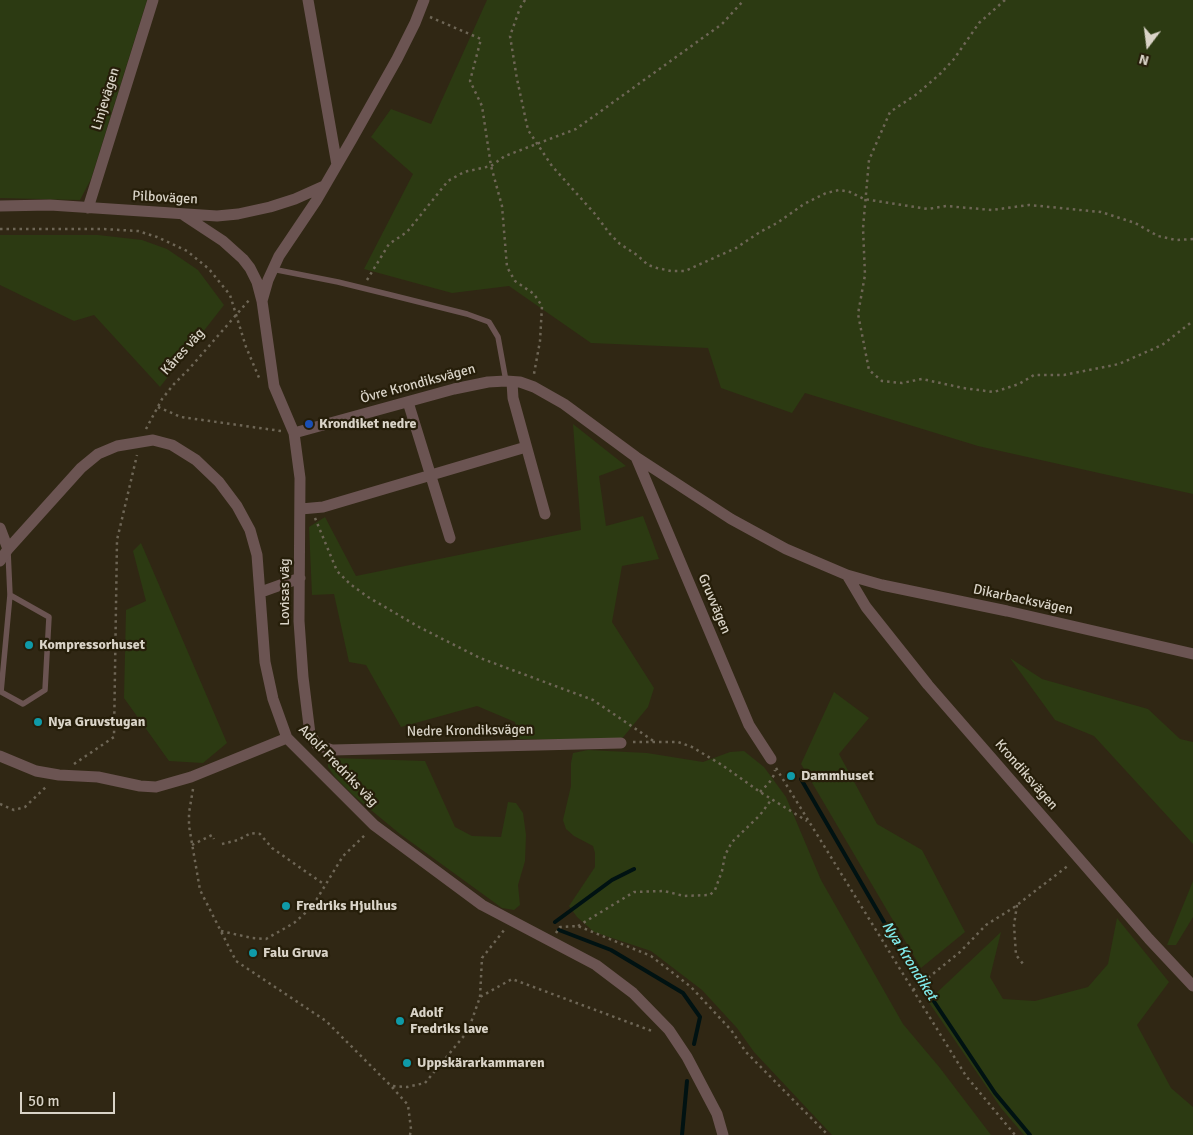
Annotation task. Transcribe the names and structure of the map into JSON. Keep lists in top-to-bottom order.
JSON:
{
  "streets": {
    "street": [
      "Linjevägen",
      "Pilbovägen",
      "Övre Krondiksvägen",
      "Lovisas väg",
      "Dikarbacksvägen",
      "Gruvvägen",
      "Nedre Krondiksvägen",
      "Adolf Fredriks väg",
      "Krondiksvägen"
    ],
    "path": ["Kåres väg"]
  },
  "crossings": [
    ["Linjevägen", "Pilbovägen"],
    ["Kåres väg", "Adolf Fredriks väg"],
    ["Övre Krondiksvägen", "Lovisas väg"],
    ["Övre Krondiksvägen", "Dikarbacksvägen"],
    ["Övre Krondiksvägen", "Gruvvägen"],
    ["Övre Krondiksvägen", "Krondiksvägen"],
    ["Lovisas väg", "Nedre Krondiksvägen"],
    ["Dikarbacksvägen", "Krondiksvägen"]
  ],
  "water": ["Nya Krondiket"],
  "places": [
    "Krondiket nedre",
    "Kompressorhuset",
    "Nya Gruvstugan",
    "Dammhuset",
    "Fredriks Hjulhus",
    "Falu Gruva",
    "Adolf Fredriks lave",
    "Uppskärarkammaren"
  ],
  "scale_bar": "50 m",
  "north": "bottom"
}
